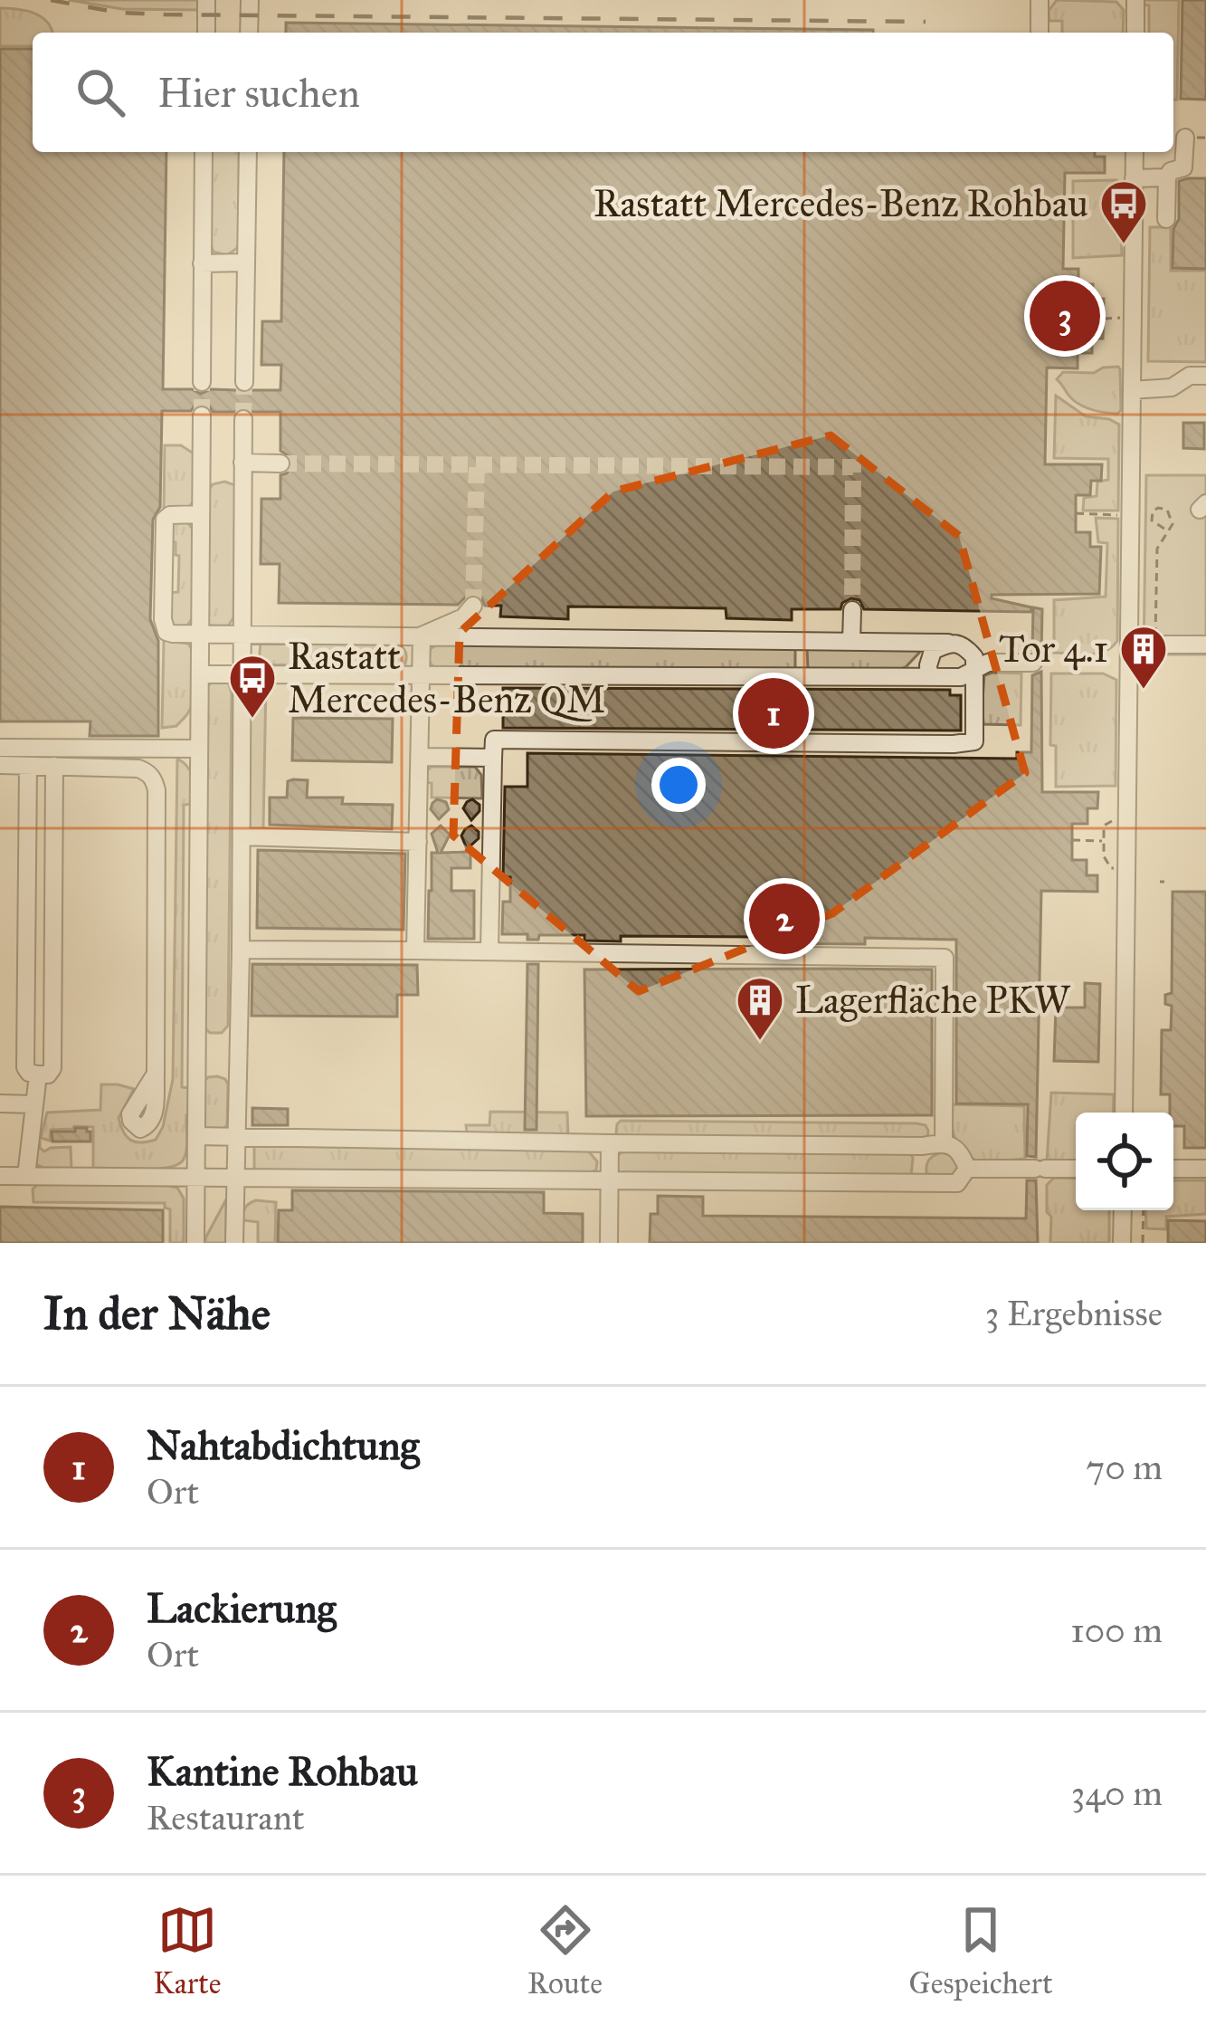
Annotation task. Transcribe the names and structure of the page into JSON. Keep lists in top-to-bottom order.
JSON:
{
  "places": {
    "bus stop": ["Rastatt Mercedes-Benz Rohbau", "Rastatt Mercedes-Benz QM"],
    "building": ["Tor 4.1", "Lagerfläche PKW"]
  },
  "page": {
    "search": "Hier suchen",
    "pins": ["3", "1", "2"],
    "heading": ["In der Nähe", "3 Ergebnisse"],
    "list": [
      {
        "mark": "1",
        "name": "Nahtabdichtung",
        "note": "Ort",
        "value": "70 m"
      },
      {
        "mark": "2",
        "name": "Lackierung",
        "note": "Ort",
        "value": "100 m"
      },
      {
        "mark": "3",
        "name": "Kantine Rohbau",
        "note": "Restaurant",
        "value": "340 m"
      }
    ],
    "nav": ["Karte", "Route", "Gespeichert"]
  }
}
